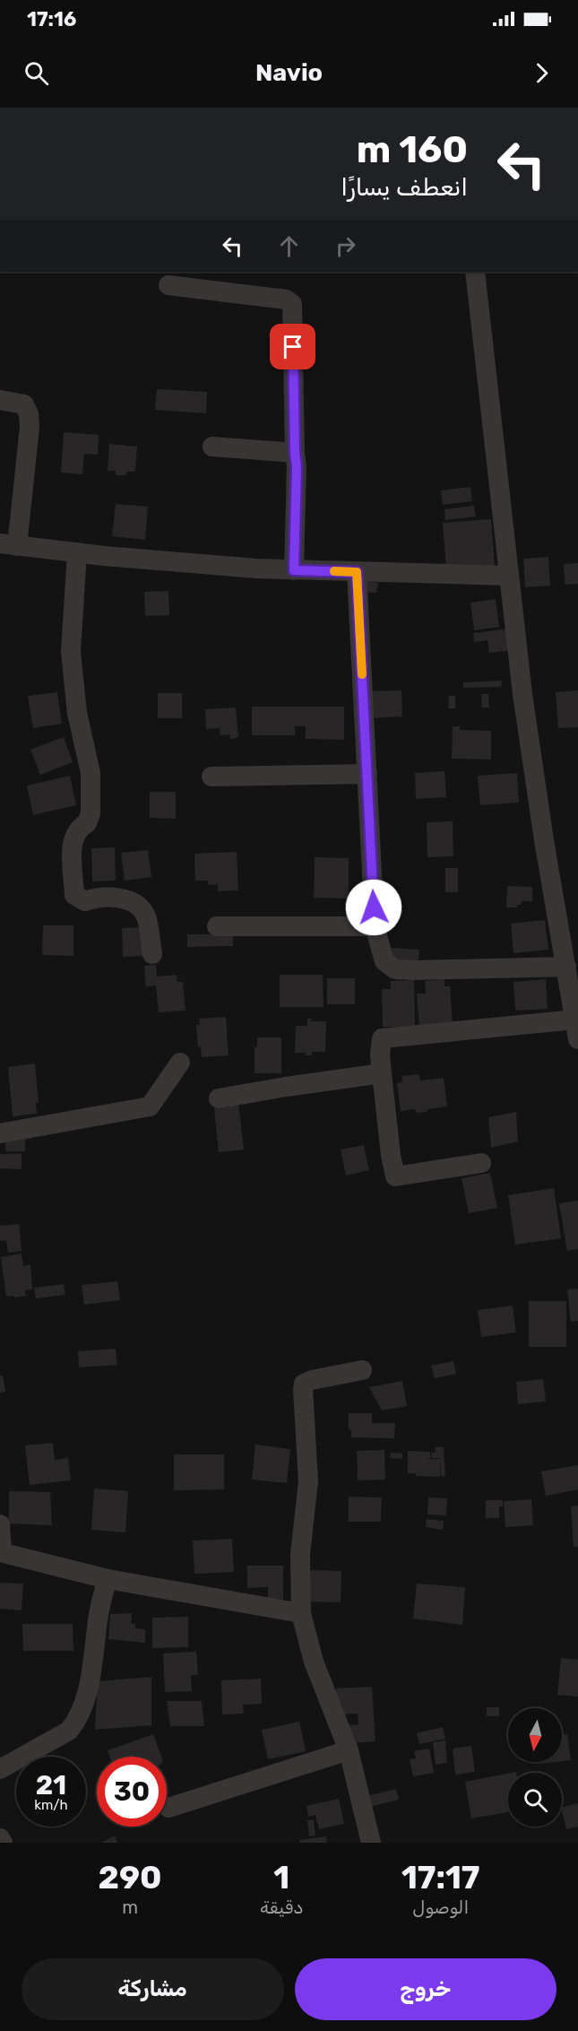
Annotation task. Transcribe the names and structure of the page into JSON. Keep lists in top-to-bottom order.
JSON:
{
  "north": "bottom",
  "page": {
    "status": "17:16",
    "header": "Navio",
    "turn": ["160 m", "انعطف يسارًا"],
    "speed": "21 km/h",
    "limit": "30",
    "eta": [
      "17:17",
      "الوصول",
      "1",
      "دقيقة",
      "290",
      "m"
    ],
    "buttons": ["خروج", "مشاركة"]
  }
}
